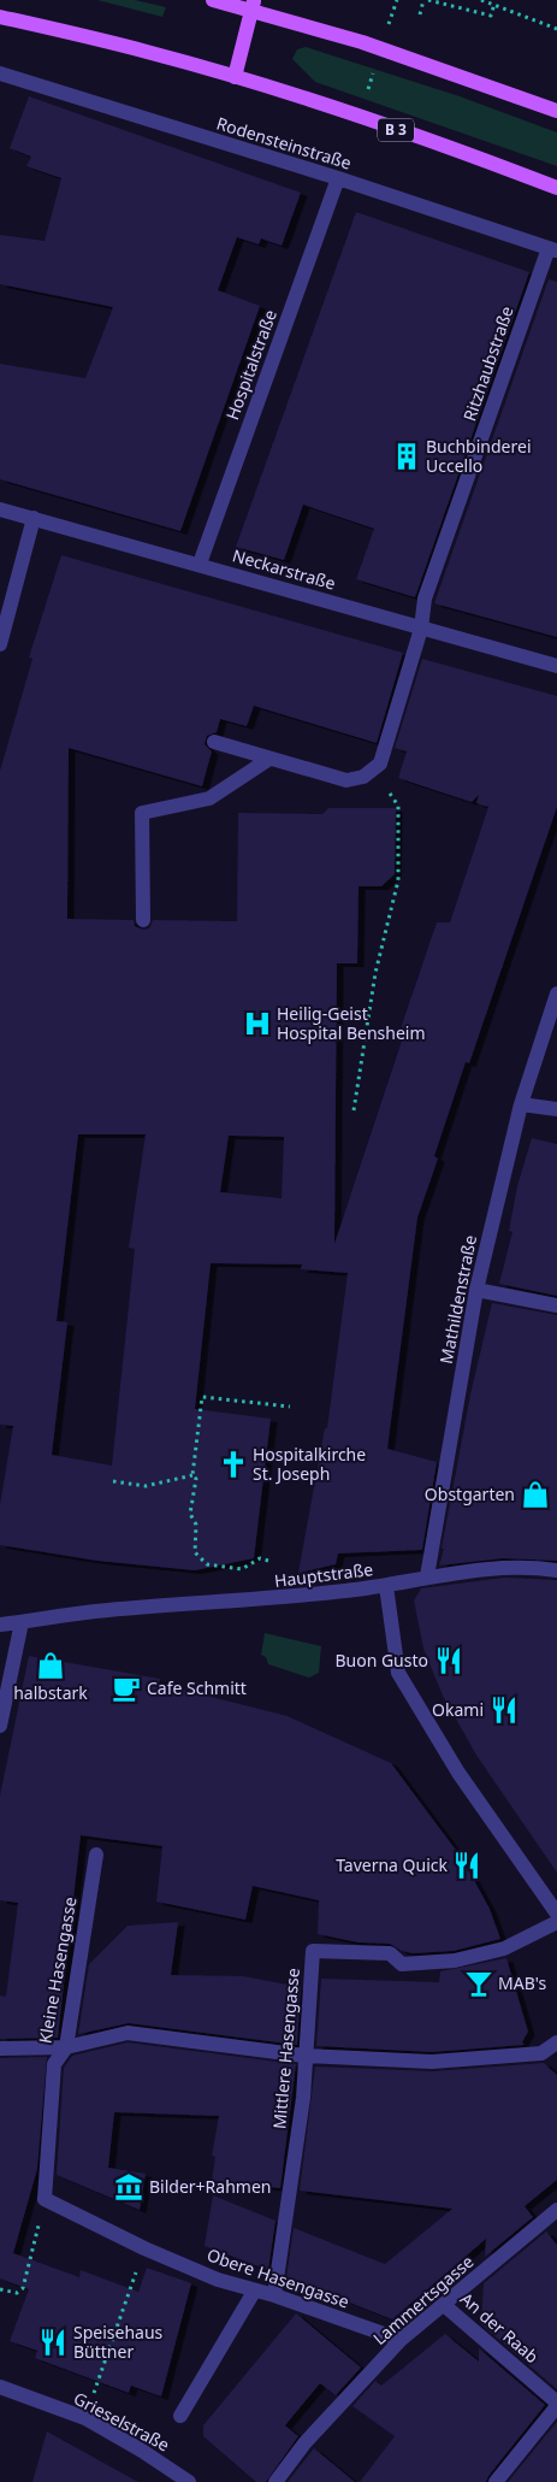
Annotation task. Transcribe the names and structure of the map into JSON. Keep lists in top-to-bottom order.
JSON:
{
  "streets": {
    "main road": ["B 3"],
    "street": [
      "Rodensteinstraße",
      "Ritzhaubstraße",
      "Hospitalstraße",
      "Neckarstraße",
      "Mathildenstraße",
      "Hauptstraße",
      "Kleine Hasengasse",
      "Mittlere Hasengasse",
      "Obere Hasengasse",
      "Lammertsgasse",
      "An der Raab",
      "Grieselstraße"
    ]
  },
  "crossings": [
    ["Rodensteinstraße", "Ritzhaubstraße"],
    ["Rodensteinstraße", "Hospitalstraße"],
    ["Ritzhaubstraße", "Neckarstraße"],
    ["Hospitalstraße", "Neckarstraße"],
    ["Kleine Hasengasse", "Obere Hasengasse"],
    ["Mittlere Hasengasse", "Obere Hasengasse"],
    ["Obere Hasengasse", "Lammertsgasse"],
    ["Lammertsgasse", "An der Raab"]
  ],
  "places": {
    "building": ["Buchbinderei Uccello"],
    "hospital": ["Heilig-Geist Hospital Bensheim"],
    "church": ["Hospitalkirche St. Joseph"],
    "shop": ["Obstgarten", "halbstark"],
    "restaurant": [
      "Buon Gusto",
      "Okami",
      "Taverna Quick",
      "Speisehaus Büttner"
    ],
    "cafe": ["Cafe Schmitt"],
    "bar": ["MAB's"],
    "museum": ["Bilder+Rahmen"]
  }
}
